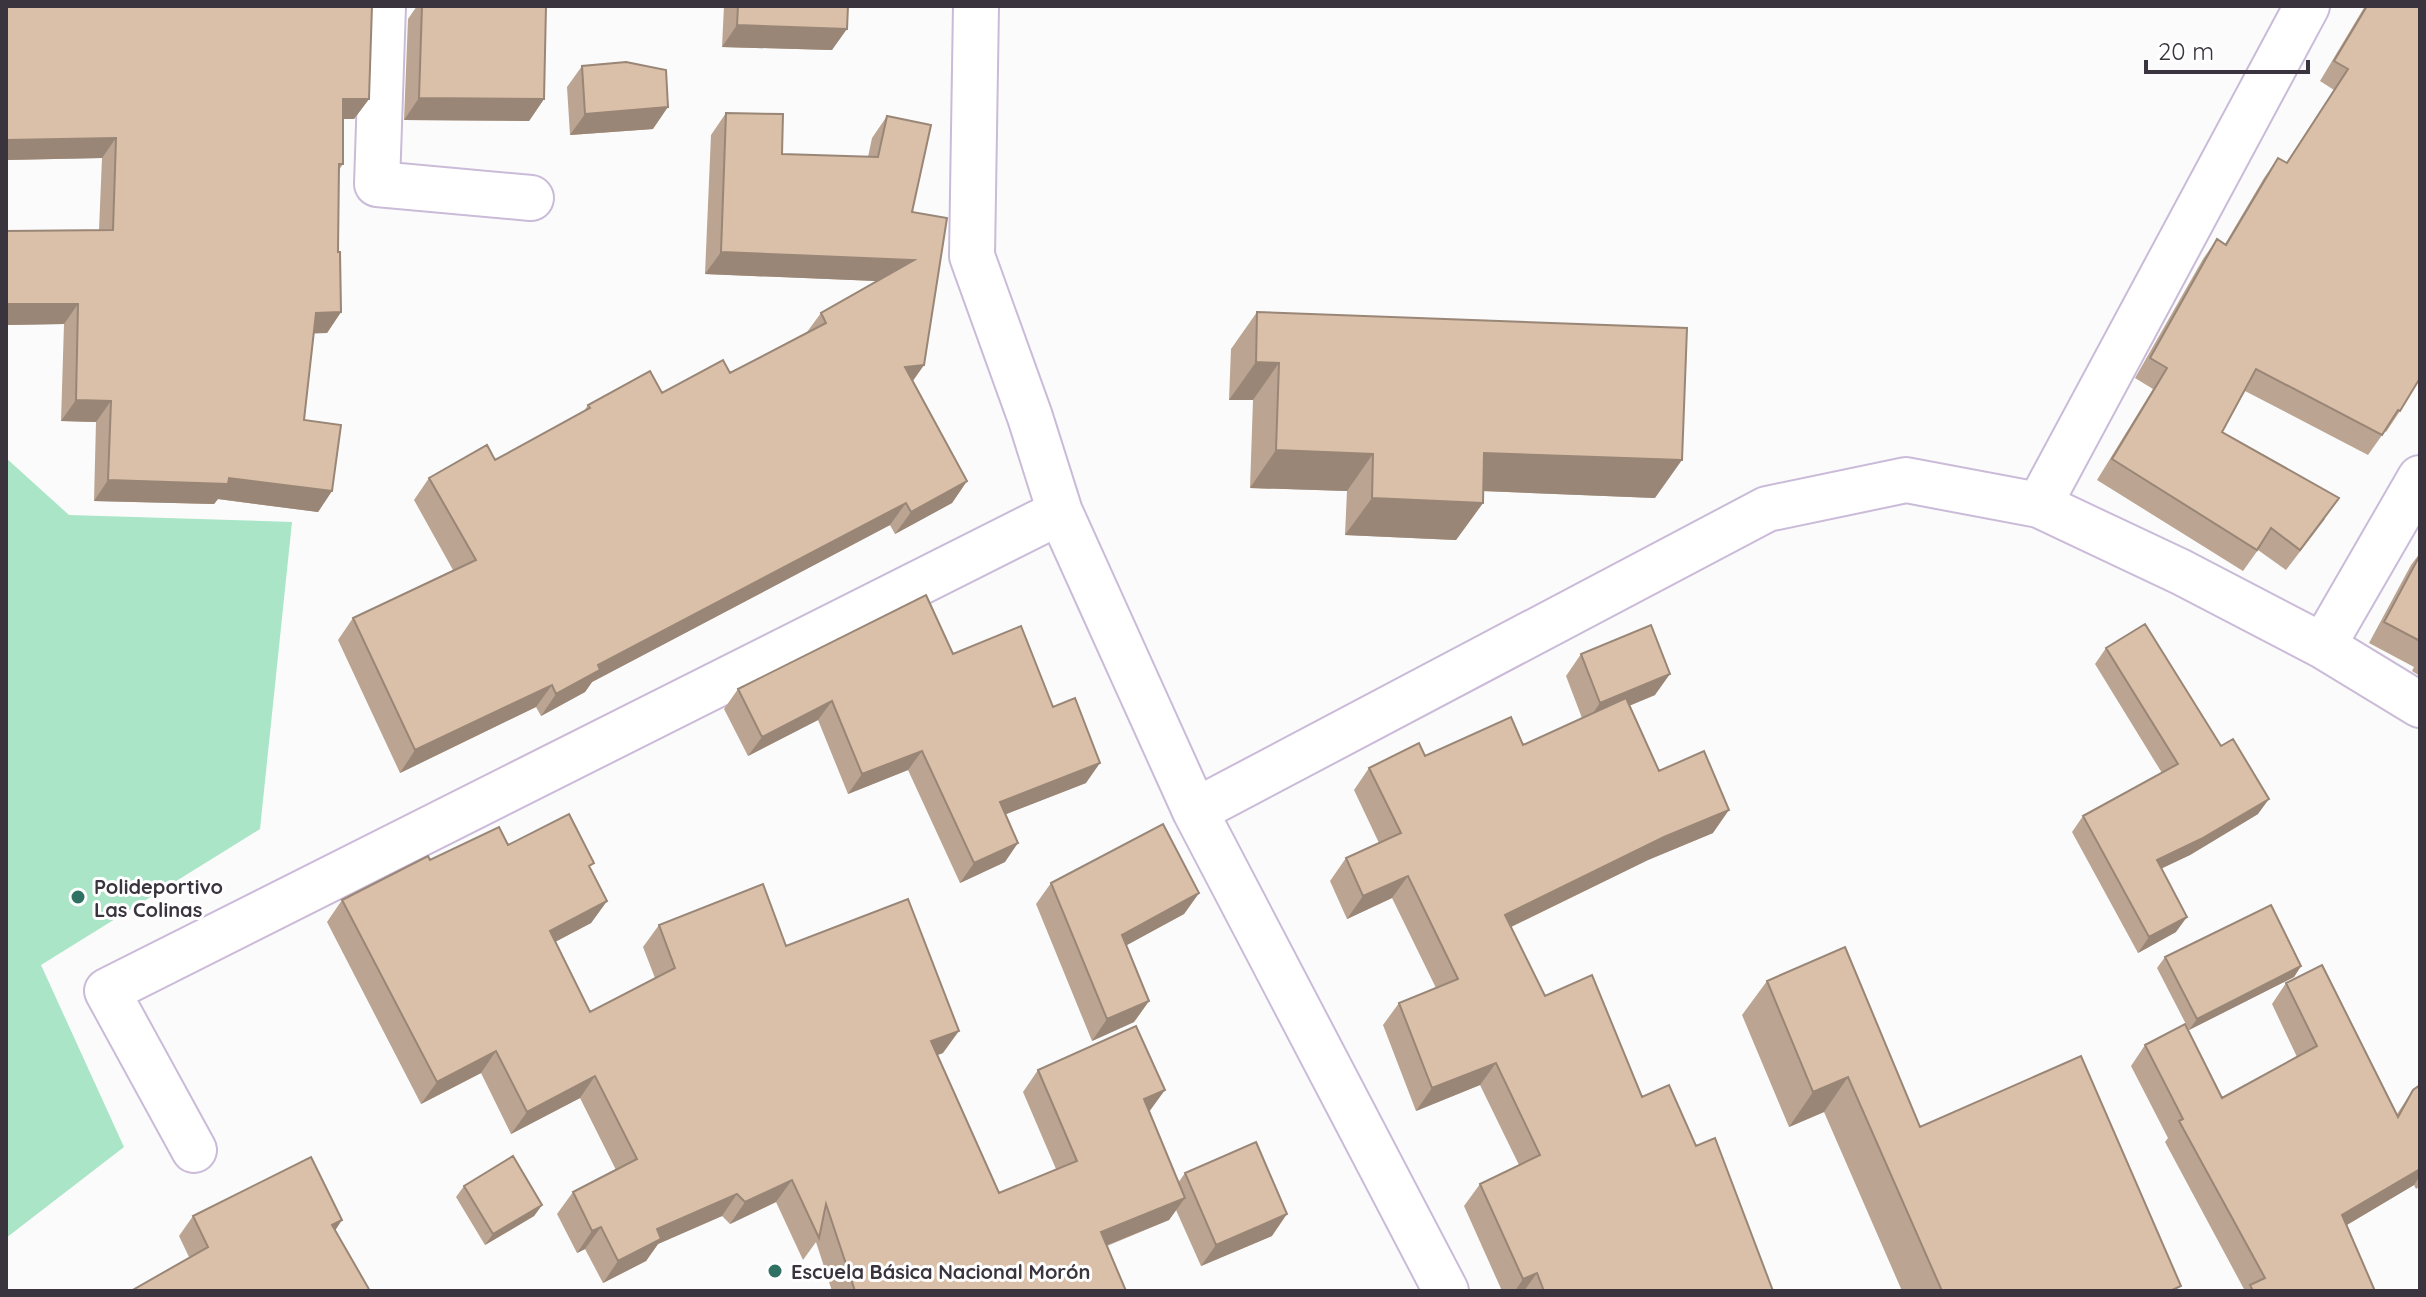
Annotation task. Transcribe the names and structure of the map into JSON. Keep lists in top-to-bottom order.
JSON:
{
  "places": ["Polideportivo Las Colinas", "Escuela Básica Nacional Morón"],
  "scale_bar": "20 m"
}
